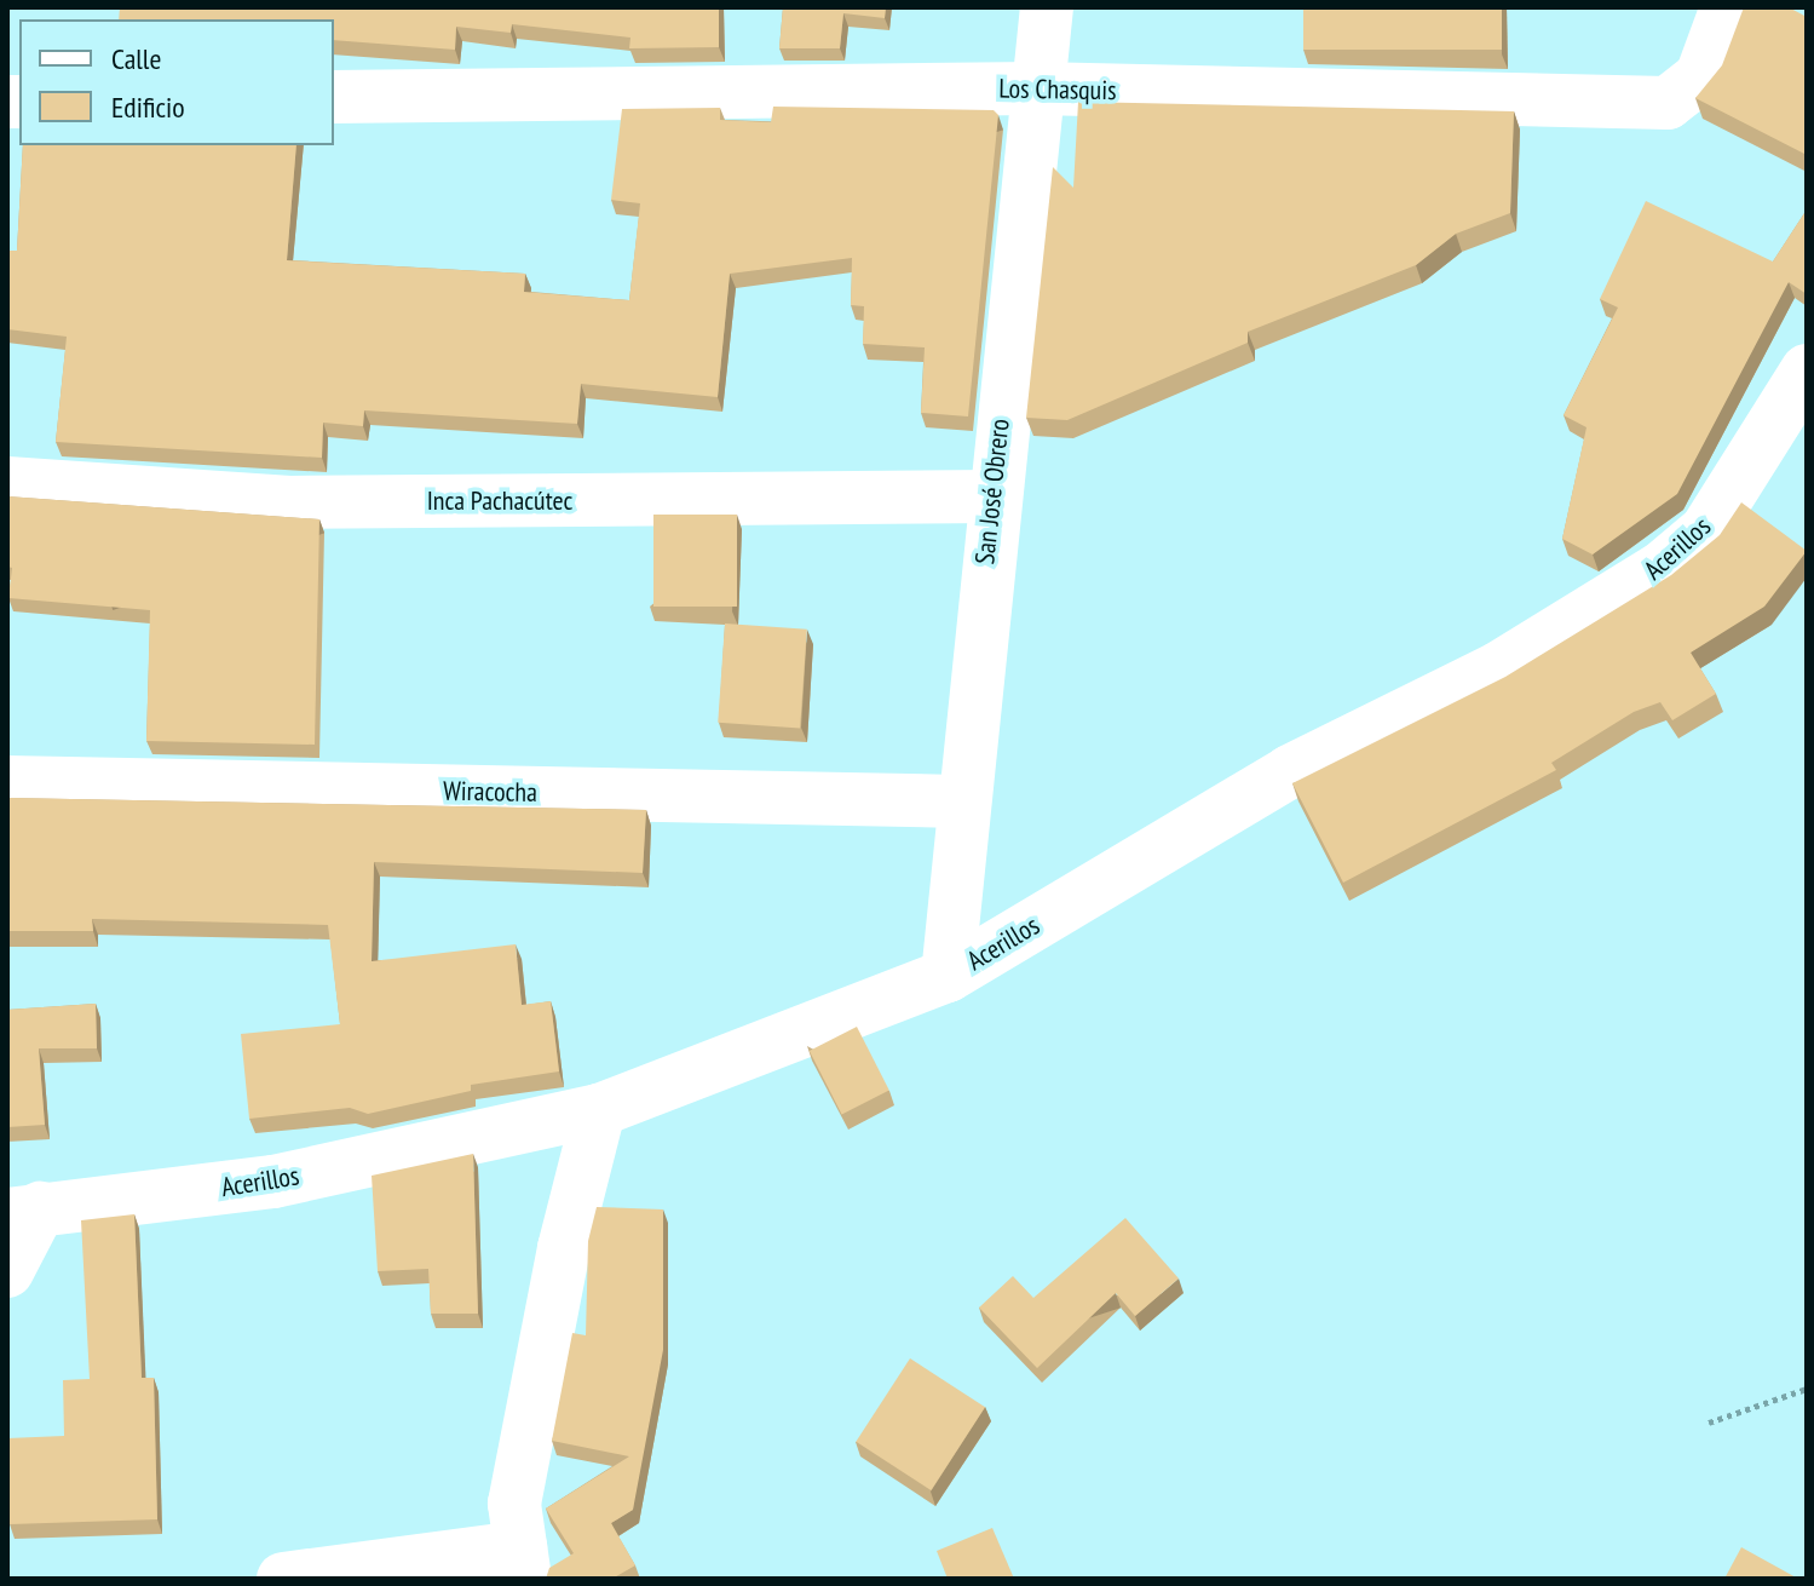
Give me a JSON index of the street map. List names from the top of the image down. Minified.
{"streets":{"street":["Los Chasquis","San José Obrero","Inca Pachacútec","Acerillos","Wiracocha"]},"crossings":[["Los Chasquis","San José Obrero"],["San José Obrero","Inca Pachacútec"],["San José Obrero","Acerillos"],["San José Obrero","Wiracocha"]],"legend":["Calle","Edificio"]}
